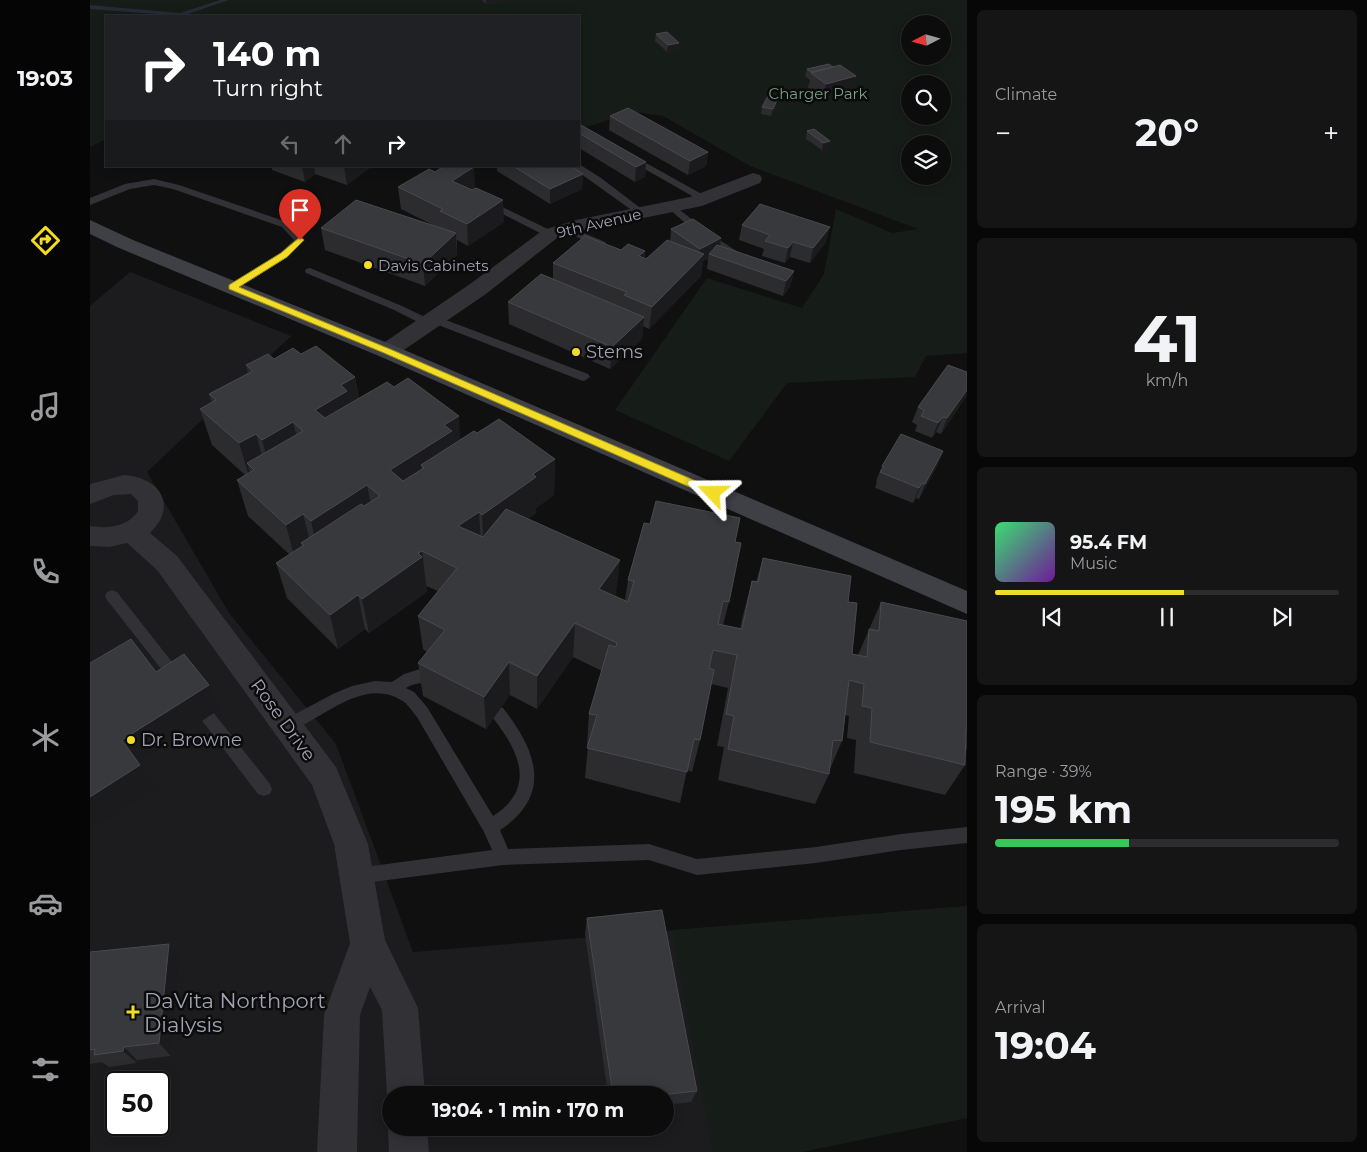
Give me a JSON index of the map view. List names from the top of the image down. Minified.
{"streets":{"street":["9th Avenue","Rose Drive"]},"parks":["Charger Park"],"places":{"other":["Davis Cabinets","Stems","Dr. Browne"],"health":["DaVita Northport Dialysis"]},"north":"left","page":{"tabs":"19:03","tile":["Climate",["41","km/h"],["Range · 39%","195 km"],["Arrival","19:04"]],"turn":["140 m","Turn right"],"heat":["−","20°","+"],"song":["95.4 FM","Music"],"limit":"50","trip":"19:04 · 1 min · 170 m"}}
